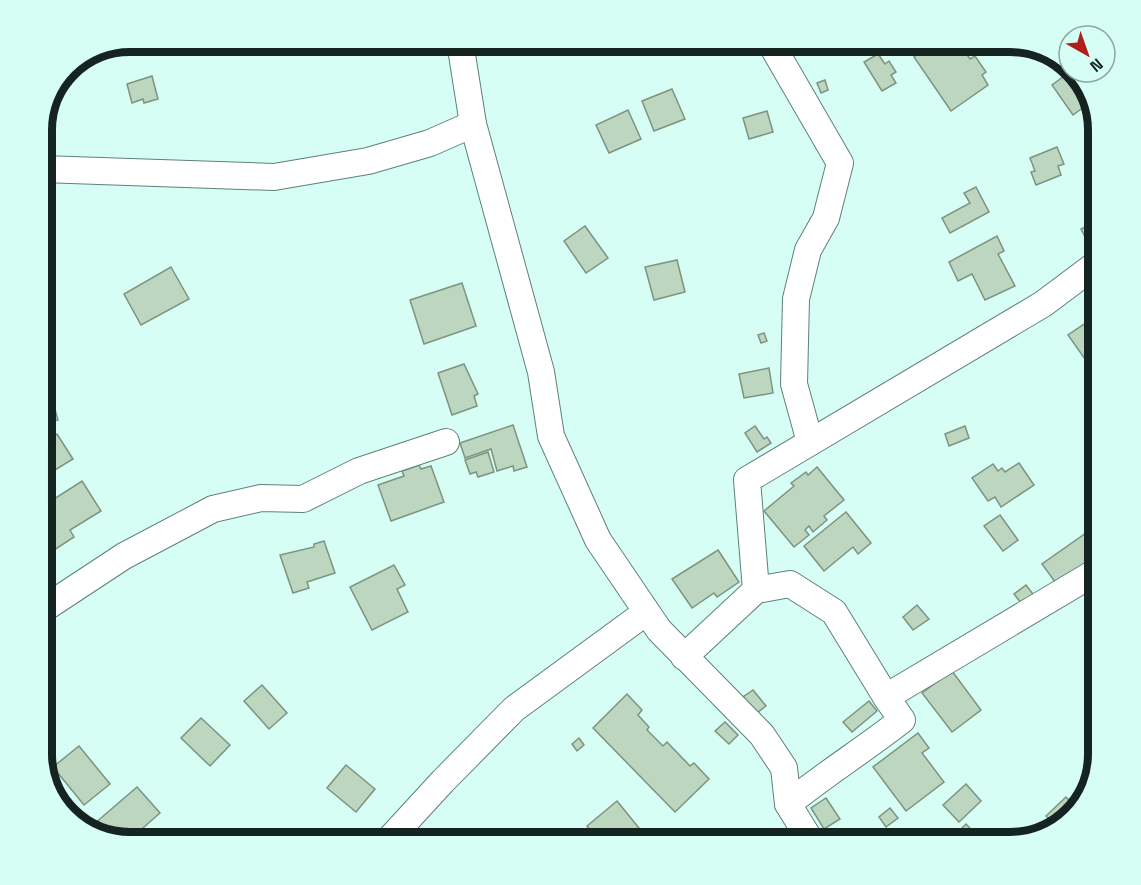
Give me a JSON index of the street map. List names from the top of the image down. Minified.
{"north":"bottom right"}
